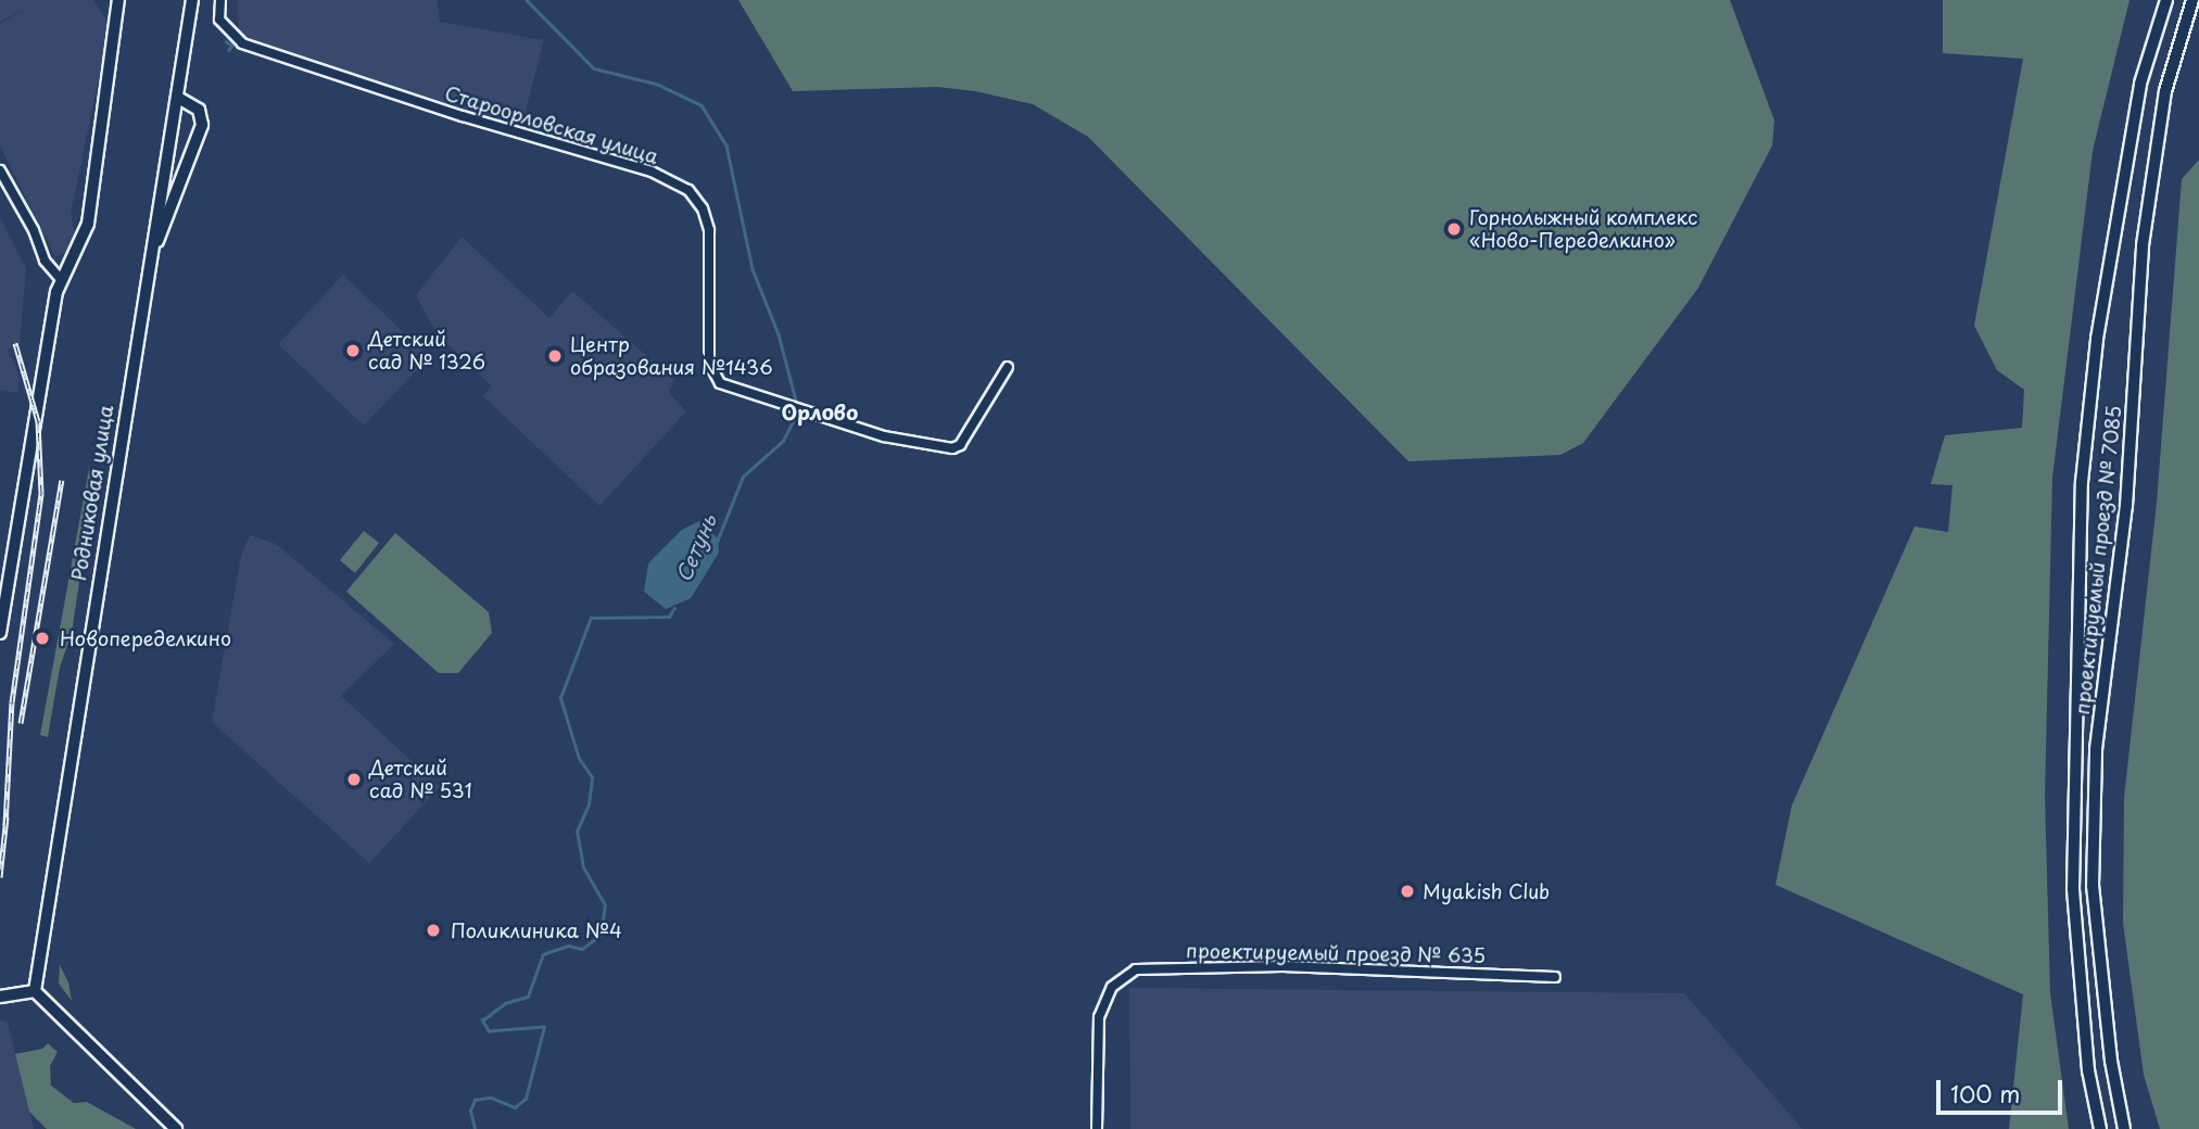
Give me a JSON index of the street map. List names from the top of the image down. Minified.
{"streets":{"main road":["Родниковая улица","проектируемый проезд № 7085"],"street":["Староорловская улица","проектируемый проезд № 635"]},"districts":["Орлово"],"water":["Сетунь"],"places":["Горнолыжный комплекс «Ново-Переделкино»","Детский сад № 1326","Центр образования №1436","Новопеределкино","Детский сад № 531","Myakish Club","Поликлиника №4"],"scale_bar":"100 m"}
